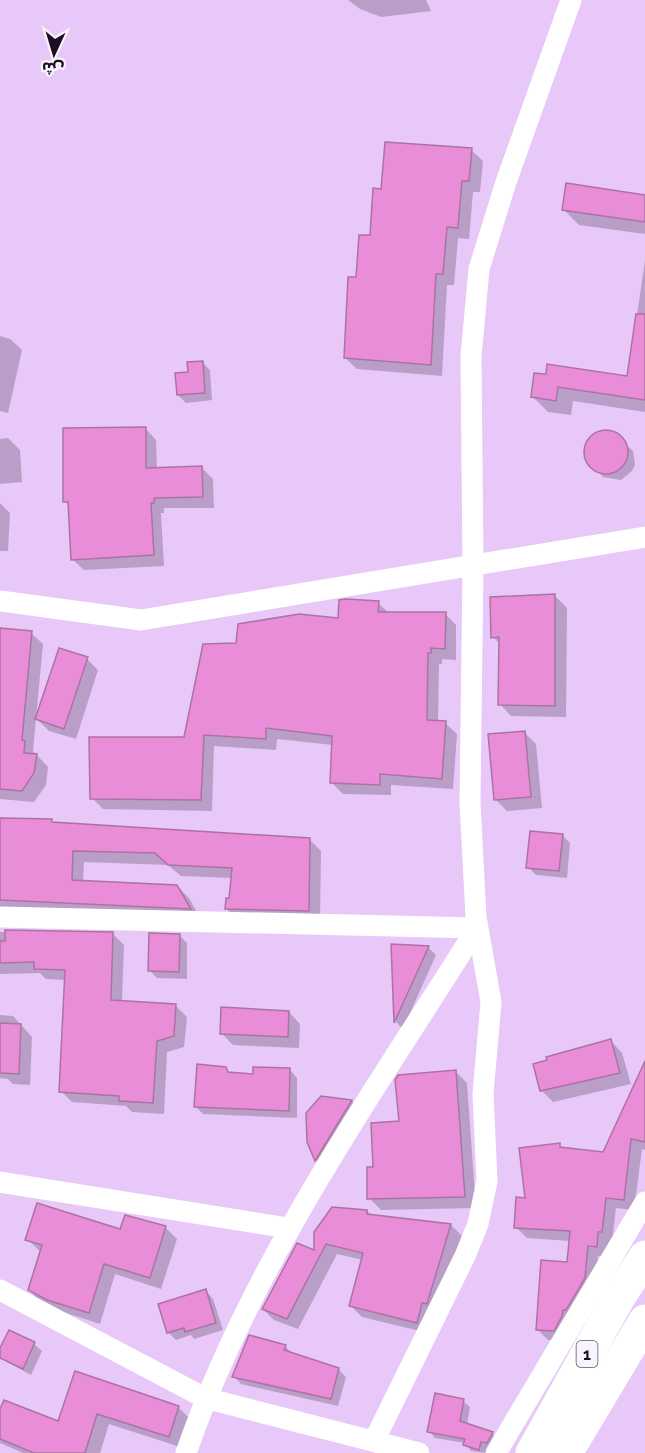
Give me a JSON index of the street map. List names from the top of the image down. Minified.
{"streets":{"main road":["1"]},"north":"bottom"}
